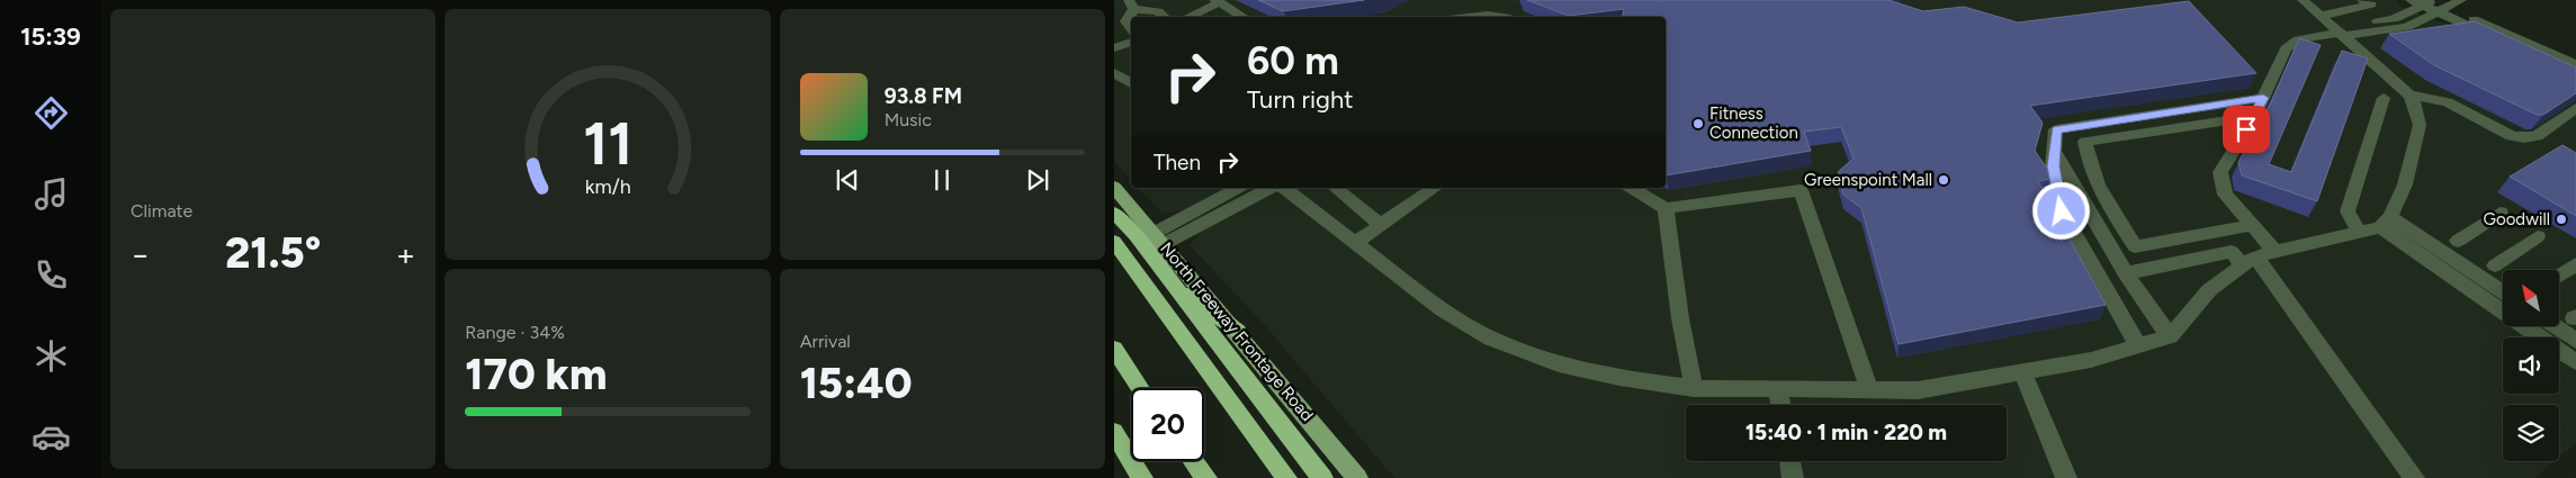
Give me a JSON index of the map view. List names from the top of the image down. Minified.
{"streets":{"main road":["North Freeway Frontage Road"]},"places":["Fitness Connection","Greenspoint Mall","Goodwill"],"north":"top left","page":{"tabs":"15:39","tile":["Climate",["Range · 34%","170 km"],["Arrival","15:40"]],"turn":["60 m","Turn right"],"song":["93.8 FM","Music"],"then":"Then","heat":["−","21.5°","+"],"limit":"20","trip":"15:40 · 1 min · 220 m","gauge":["11","km/h"]}}
